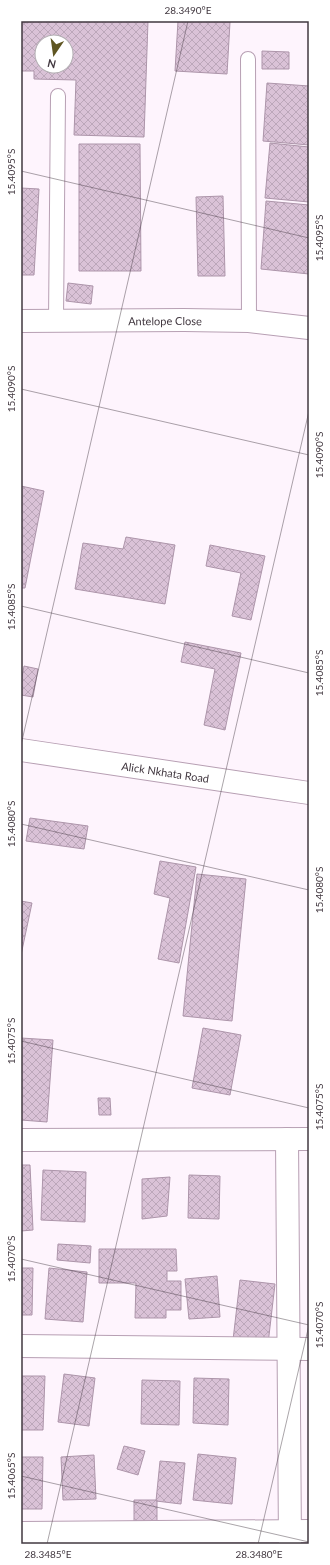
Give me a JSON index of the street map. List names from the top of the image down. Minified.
{"streets":{"street":["Antelope Close","Alick Nkhata Road"]},"north":"bottom","coordinates":["28.3490°E","15.4095°S","15.4090°S","15.4085°S","15.4080°S","15.4075°S","15.4070°S","15.4065°S","28.3485°E","28.3480°E"]}
